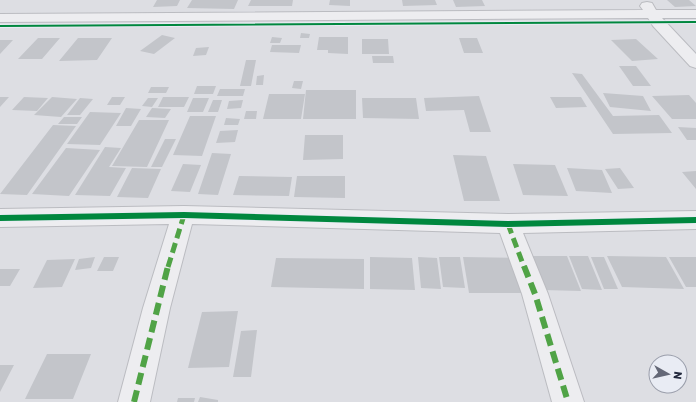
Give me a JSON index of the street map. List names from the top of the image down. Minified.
{"north":"right"}
